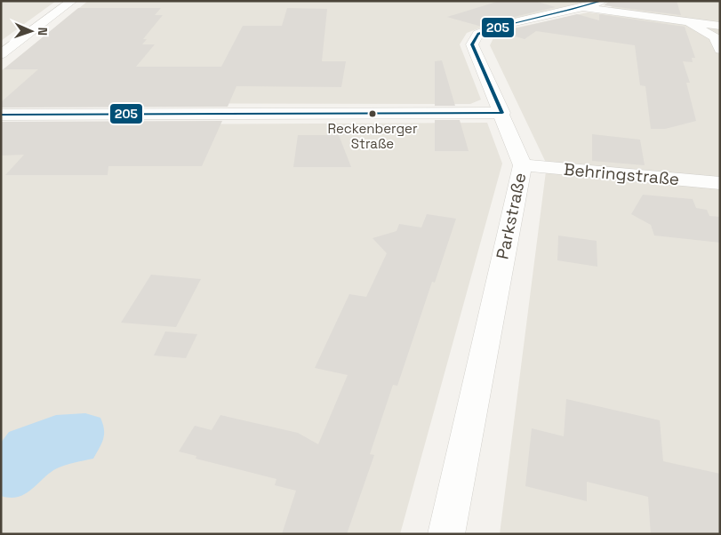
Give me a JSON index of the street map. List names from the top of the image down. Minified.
{"streets":{"street":["Behringstraße","Parkstraße"]},"crossings":[["Behringstraße","Parkstraße"]],"places":["Reckenberger Straße"],"lines":["transit line 205"],"north":"right"}
